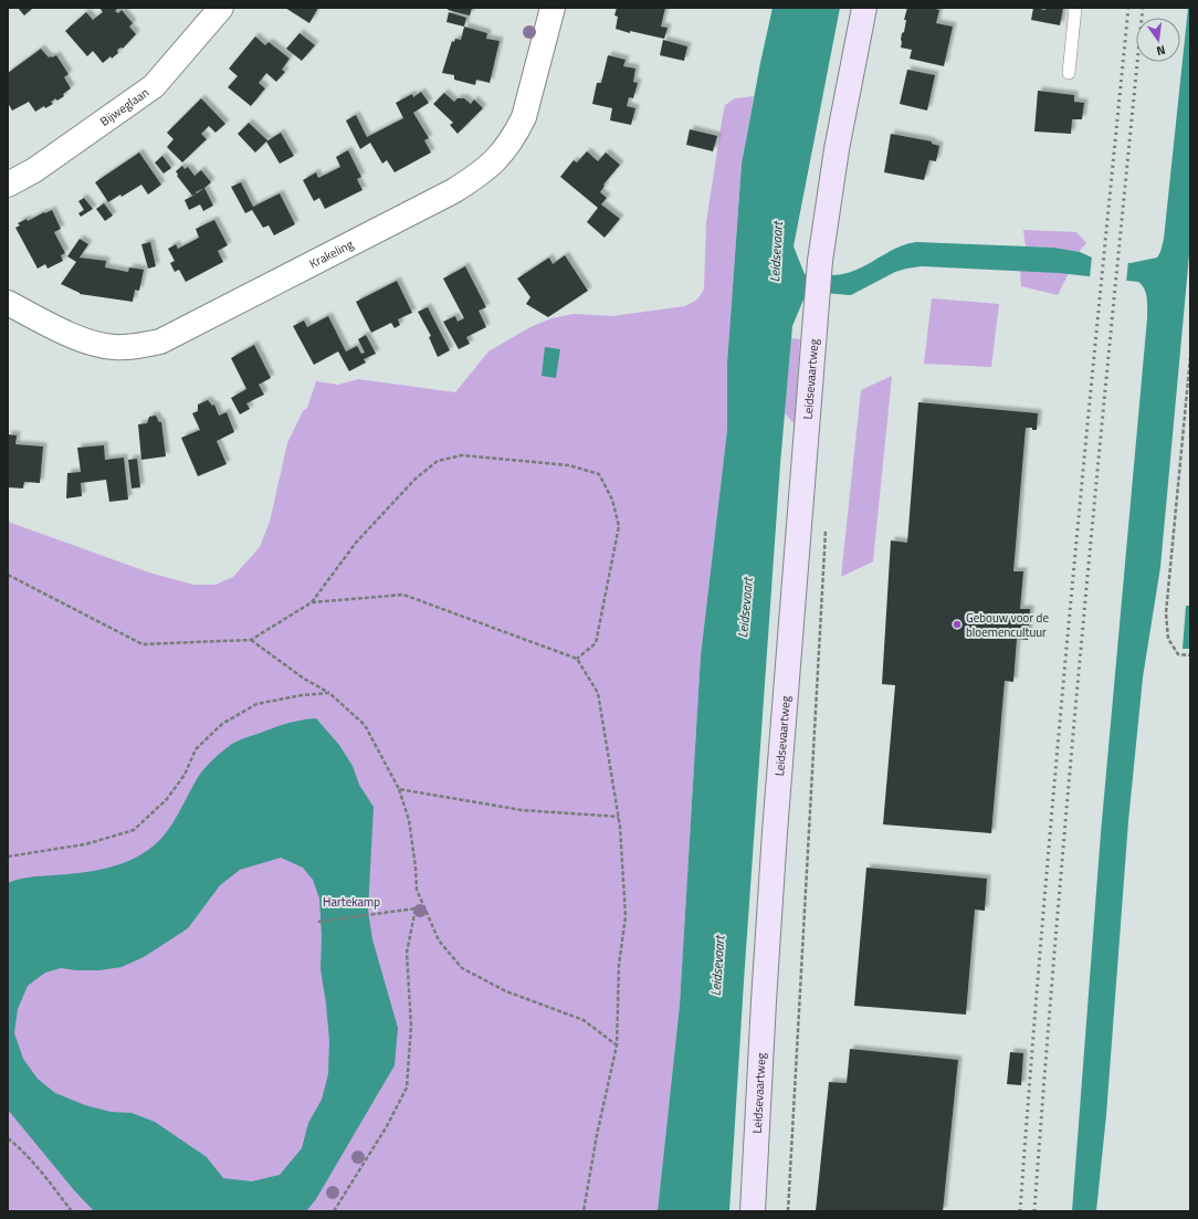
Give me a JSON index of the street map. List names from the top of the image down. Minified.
{"streets":{"street":["Bijweglaan","Krakeling","Leidsevaartweg"]},"water":["Leidsevaart"],"parks":["Hartekamp"],"places":["Gebouw voor de bloemencultuur"],"north":"bottom"}
